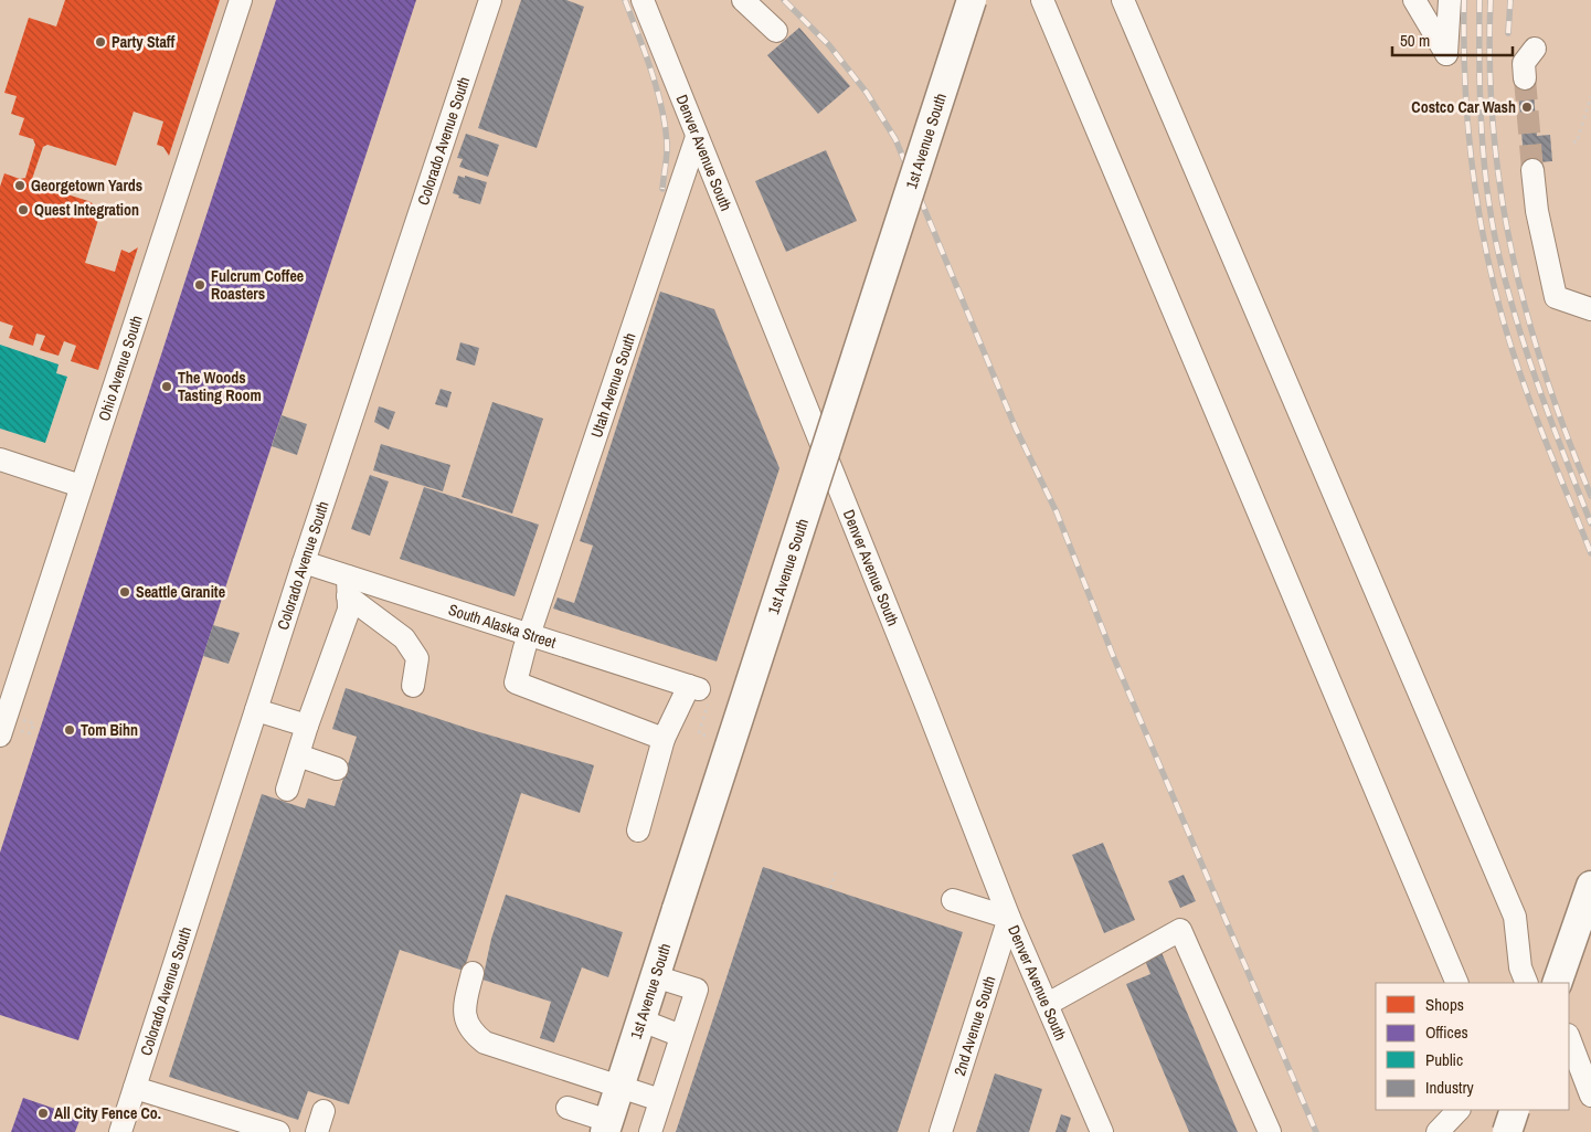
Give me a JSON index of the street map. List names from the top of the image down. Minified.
{"streets":{"main road":["1st Avenue South"],"street":["Colorado Avenue South","Denver Avenue South","Ohio Avenue South","Utah Avenue South","South Alaska Street","2nd Avenue South"]},"crossings":[["Colorado Avenue South","South Alaska Street"],["Denver Avenue South","Utah Avenue South"],["Denver Avenue South","2nd Avenue South"],["Utah Avenue South","South Alaska Street"]],"places":["Party Staff","Costco Car Wash","Georgetown Yards","Quest Integration","Fulcrum Coffee Roasters","The Woods Tasting Room","Seattle Granite","Tom Bihn","All City Fence Co."],"legend":["Shops","Offices","Public","Industry"],"scale_bar":"50 m"}
